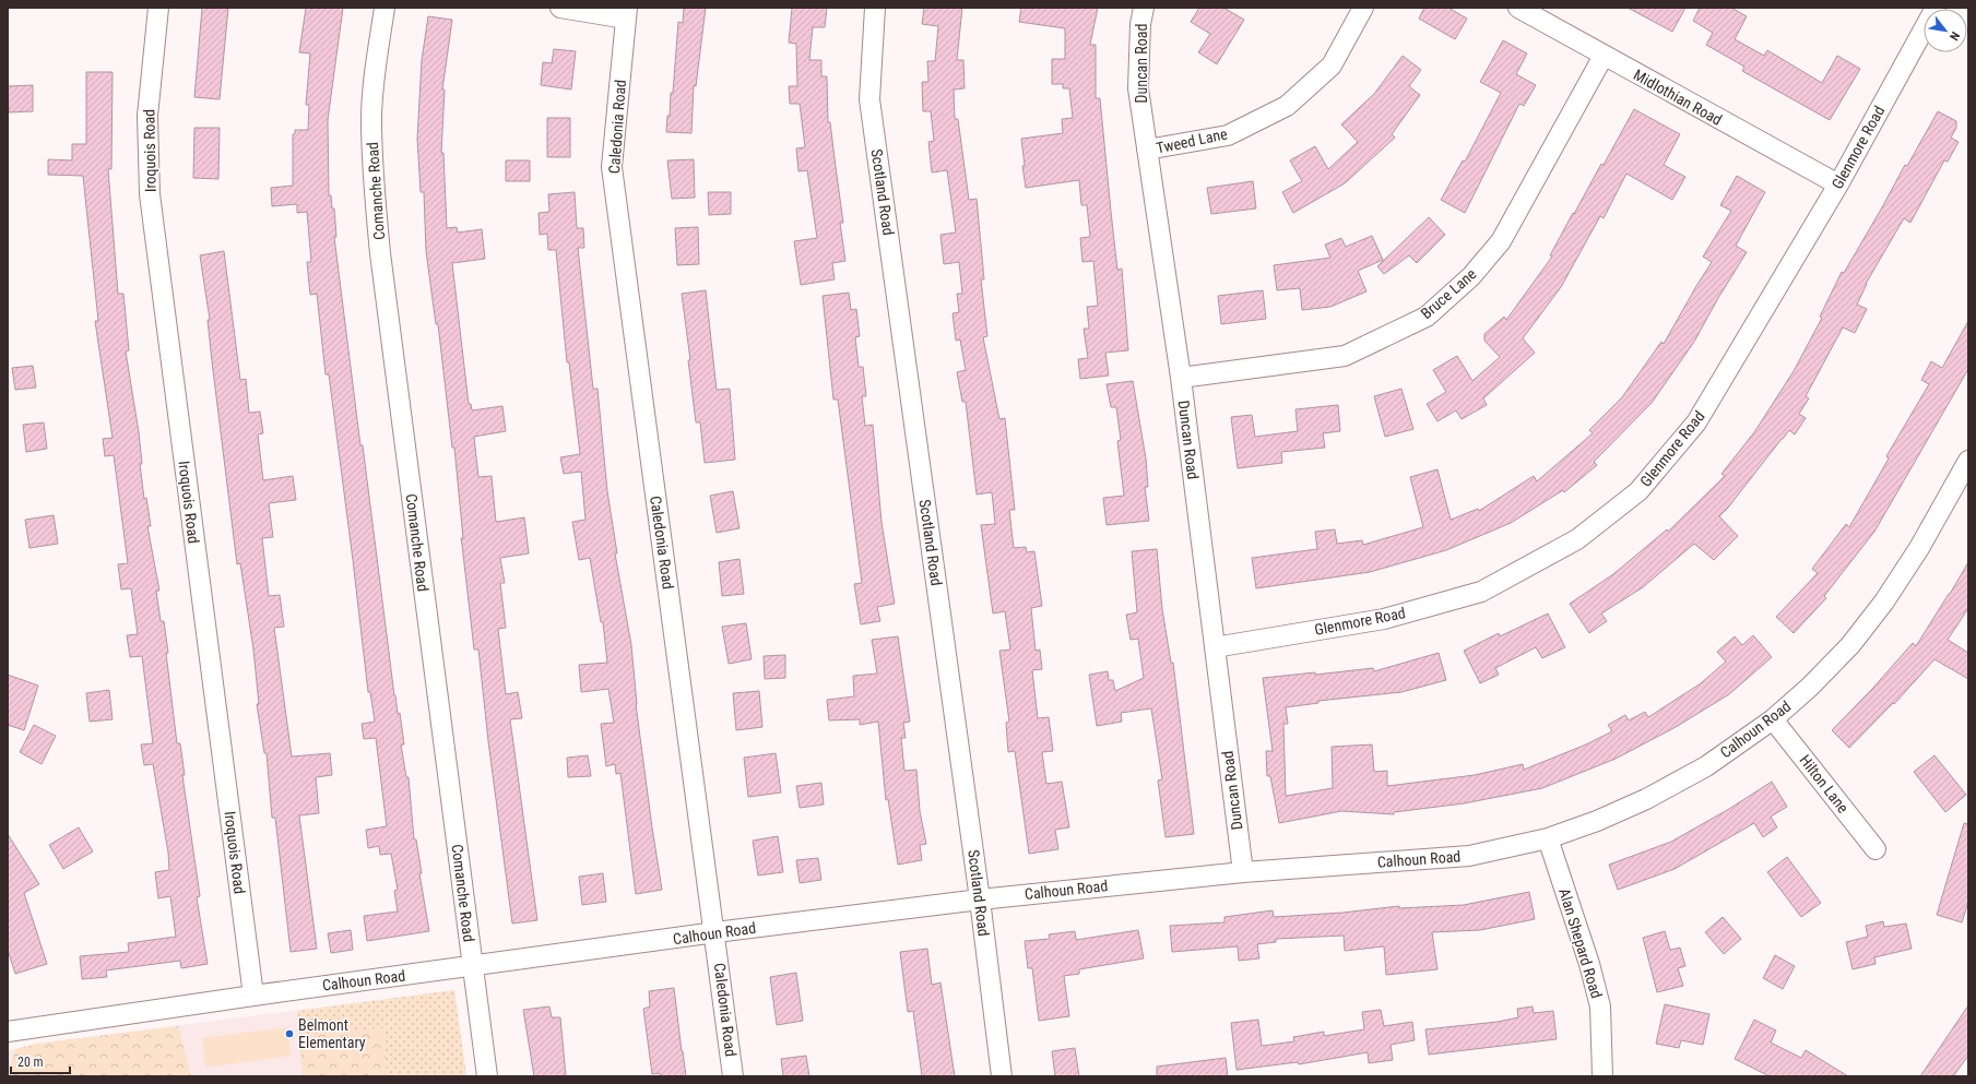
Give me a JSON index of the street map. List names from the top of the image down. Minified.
{"streets":{"street":["Duncan Road","Midlothian Road","Caledonia Road","Tweed Lane","Glenmore Road","Iroquois Road","Comanche Road","Scotland Road","Bruce Lane","Calhoun Road","Hilton Lane","Alan Shepard Road"]},"crossings":[["Duncan Road","Tweed Lane"],["Duncan Road","Glenmore Road"],["Duncan Road","Bruce Lane"],["Duncan Road","Calhoun Road"],["Midlothian Road","Glenmore Road"],["Midlothian Road","Bruce Lane"],["Caledonia Road","Calhoun Road"],["Iroquois Road","Calhoun Road"],["Comanche Road","Calhoun Road"],["Scotland Road","Calhoun Road"],["Calhoun Road","Hilton Lane"],["Calhoun Road","Alan Shepard Road"]],"places":["Belmont Elementary"],"scale_bar":"20 m","north":"bottom right"}
